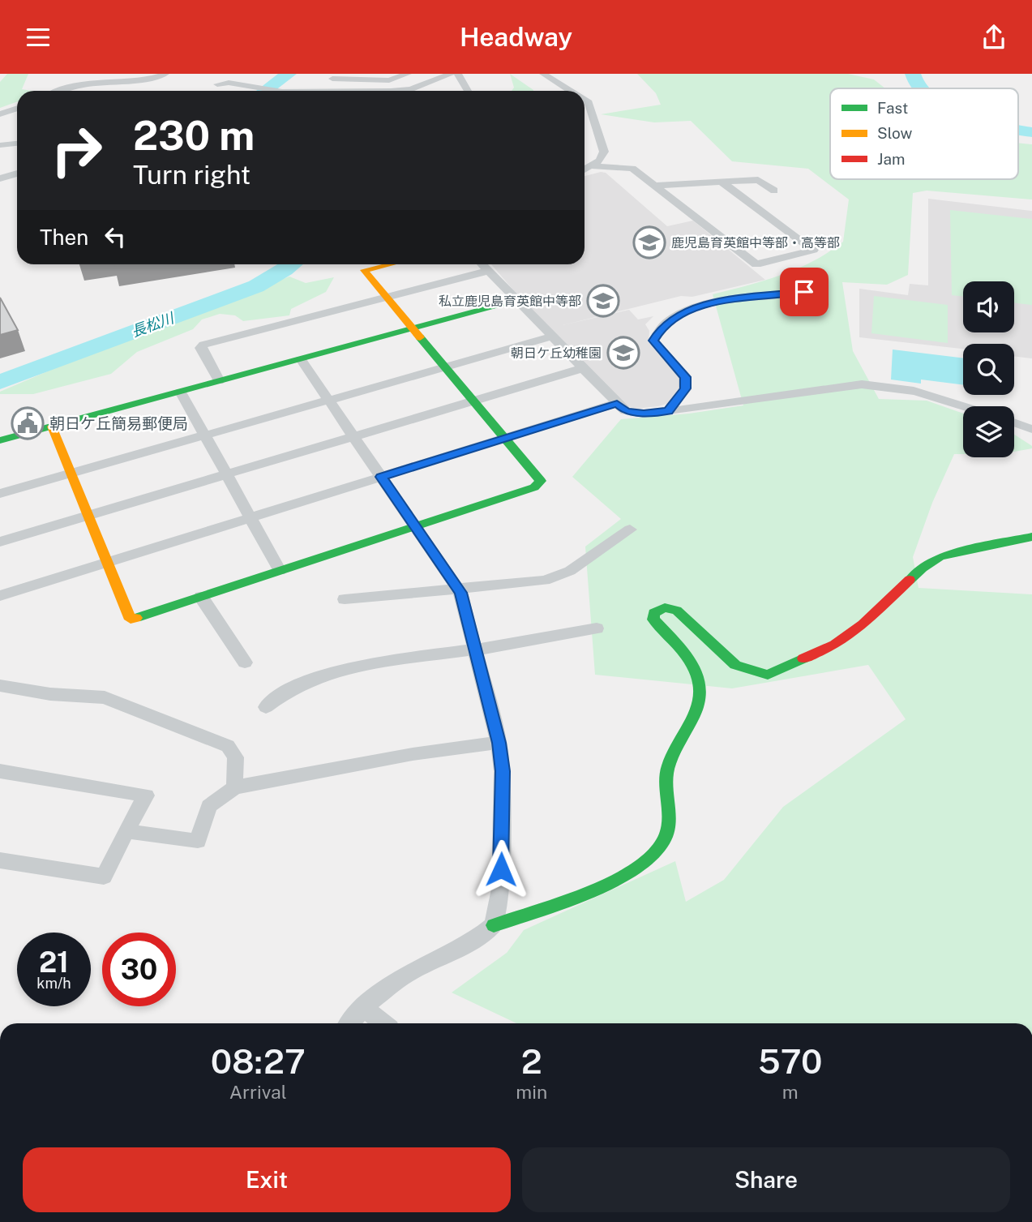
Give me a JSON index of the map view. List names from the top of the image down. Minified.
{"water":["長松川"],"places":{"school or university":["鹿児島育英館中等部・高等部","私立鹿児島育英館中等部","朝日ケ丘幼稚園"],"public building":["朝日ケ丘簡易郵便局"]},"legend":["Fast","Slow","Jam"],"page":{"header":"Headway","turn":["230 m","Turn right"],"then":"Then","speed":"21 km/h","limit":"30","eta":["08:27","Arrival","2","min","570","m"],"buttons":["Exit","Share"]}}
